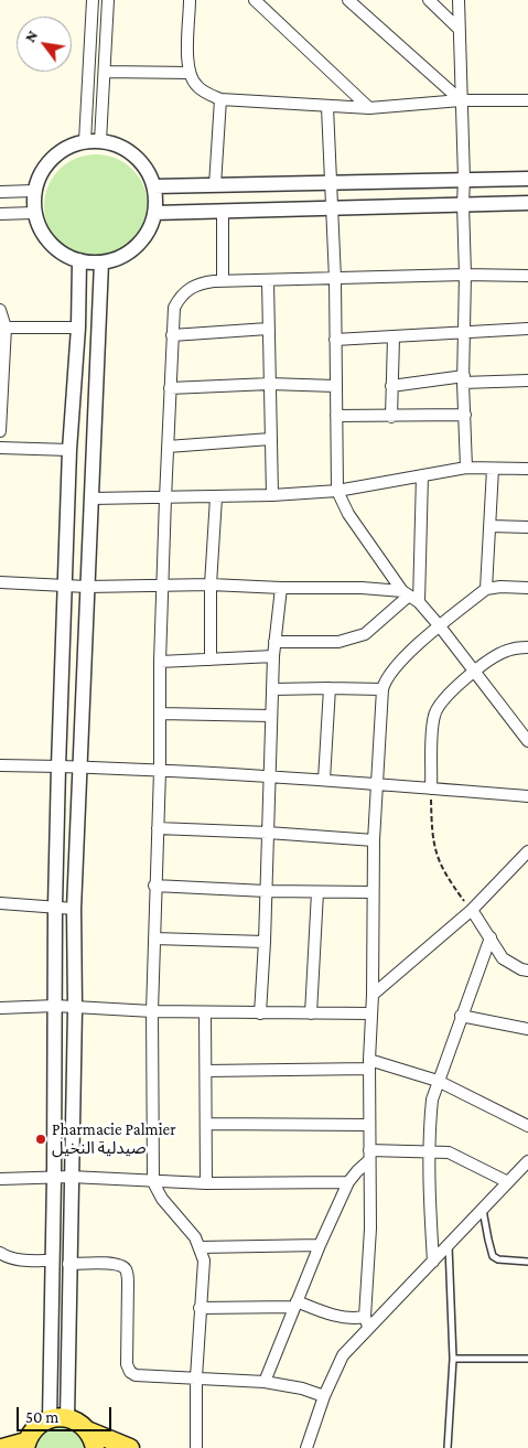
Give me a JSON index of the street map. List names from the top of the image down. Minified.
{"places":["Pharmacie Palmier صيدلية النخيل"],"scale_bar":"50 m","north":"top left"}
